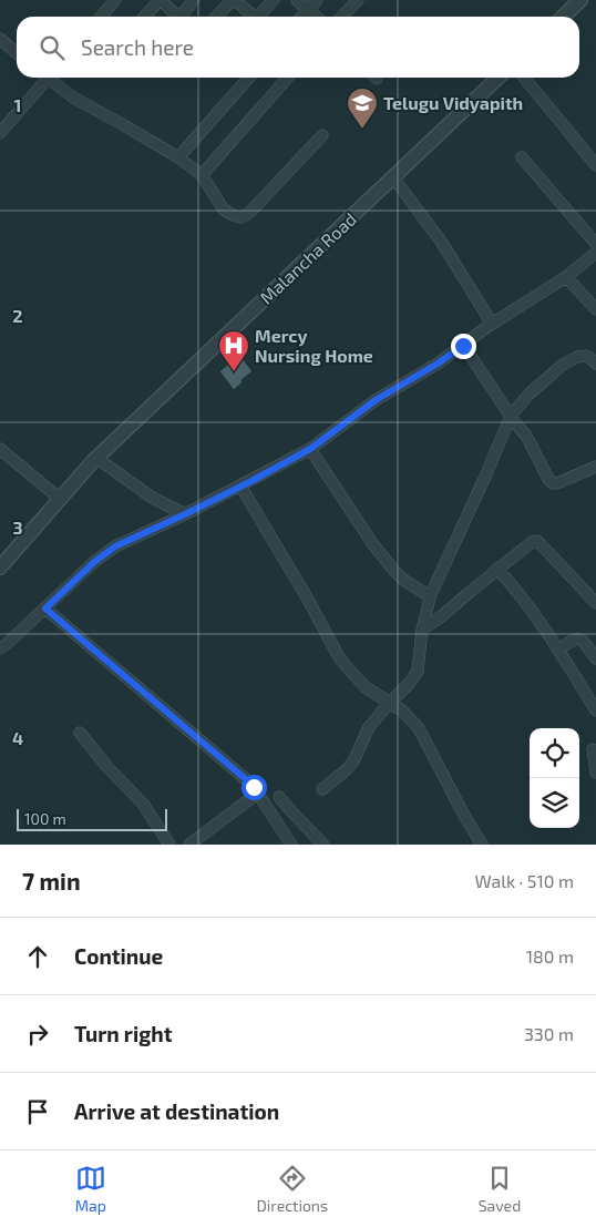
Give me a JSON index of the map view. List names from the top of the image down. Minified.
{"streets":{"street":["Malancha Road"]},"places":{"school or university":["Telugu Vidyapith"],"hospital":["Mercy Nursing Home"]},"scale_bar":"100 m","page":{"search":"Search here","scale":"100 m","heading":["7 min","Walk · 510 m"],"list":[["Continue","180 m"],["Turn right","330 m"],"Arrive at destination"],"nav":["Map","Directions","Saved"]},"grid":{"rows":["1","2","3","4"]}}
